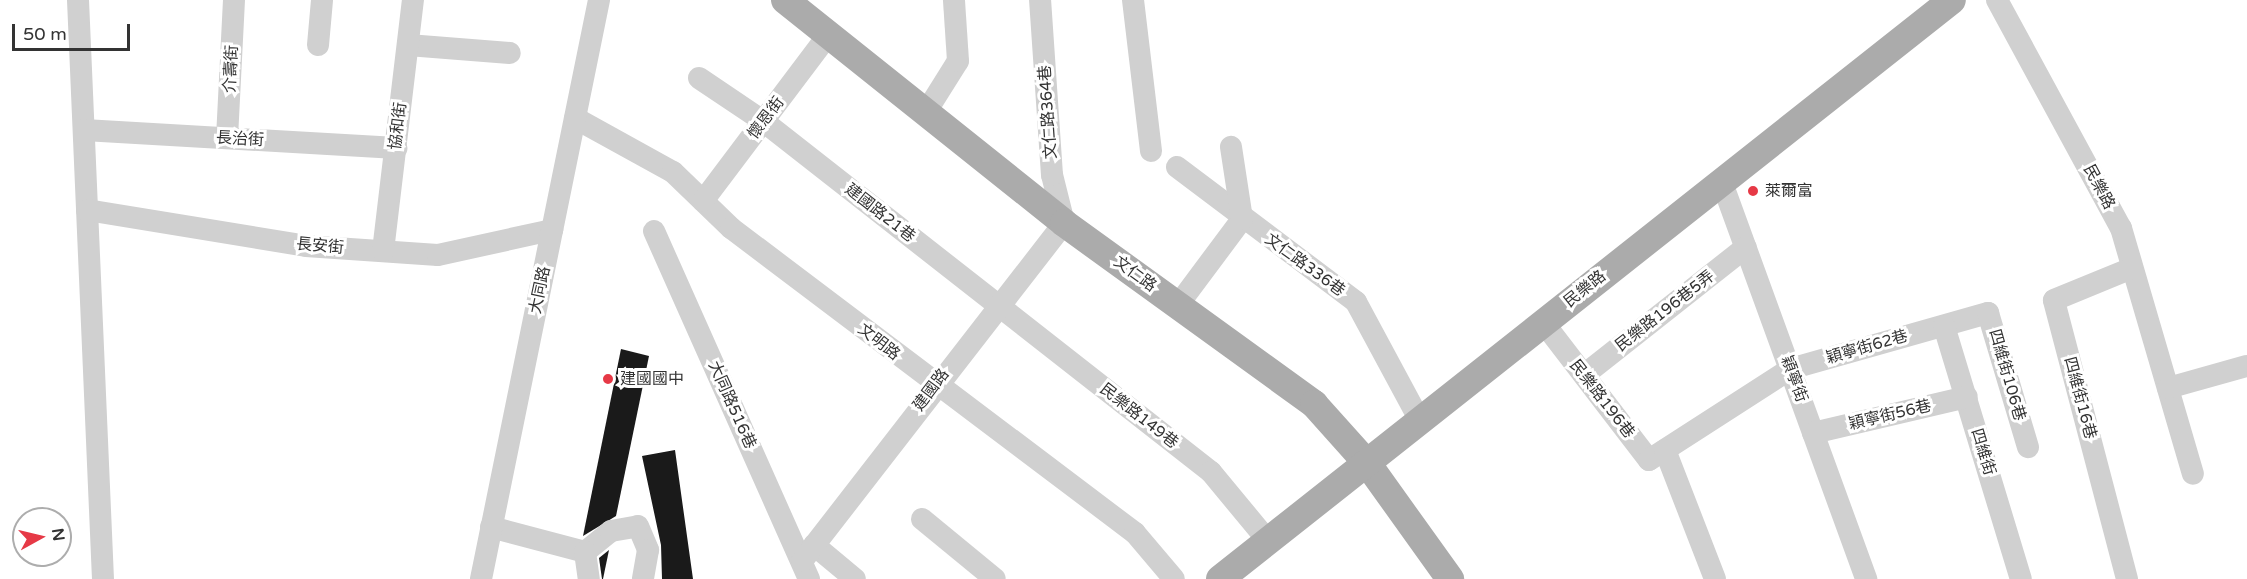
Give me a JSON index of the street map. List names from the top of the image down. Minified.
{"streets":{"main road":["民樂路","文仁路"],"street":["介壽街","文仁路364巷","懷恩街","協和街","長治街","建國路21巷","長安街","文仁路336巷","大同路","民樂路196巷5弄","文明路","穎寧街62巷","四維街106巷","穎寧街","建國路","四維街16巷","民樂路196巷","大同路516巷","穎寧街56巷","民樂路149巷","四維街"]},"crossings":[["介壽街","長治街"],["文仁路364巷","文仁路"],["文仁路364巷","建國路"],["懷恩街","建國路21巷"],["懷恩街","文仁路"],["懷恩街","文明路"],["協和街","長治街"],["協和街","長安街"],["民樂路","文仁路336巷"],["民樂路","文仁路"],["民樂路","穎寧街"],["民樂路","四維街16巷"],["民樂路","民樂路196巷"],["民樂路","民樂路149巷"],["建國路21巷","建國路"],["建國路21巷","民樂路149巷"],["長安街","大同路"],["文仁路","建國路"],["大同路","文明路"],["民樂路196巷5弄","穎寧街"],["民樂路196巷5弄","民樂路196巷"],["文明路","建國路"],["穎寧街62巷","四維街106巷"],["穎寧街62巷","穎寧街"],["穎寧街62巷","四維街"],["四維街106巷","四維街"],["穎寧街","穎寧街56巷"],["建國路","大同路516巷"],["建國路","民樂路149巷"],["穎寧街56巷","四維街"]],"places":["萊爾富","建國國中"],"scale_bar":"50 m","north":"right"}
